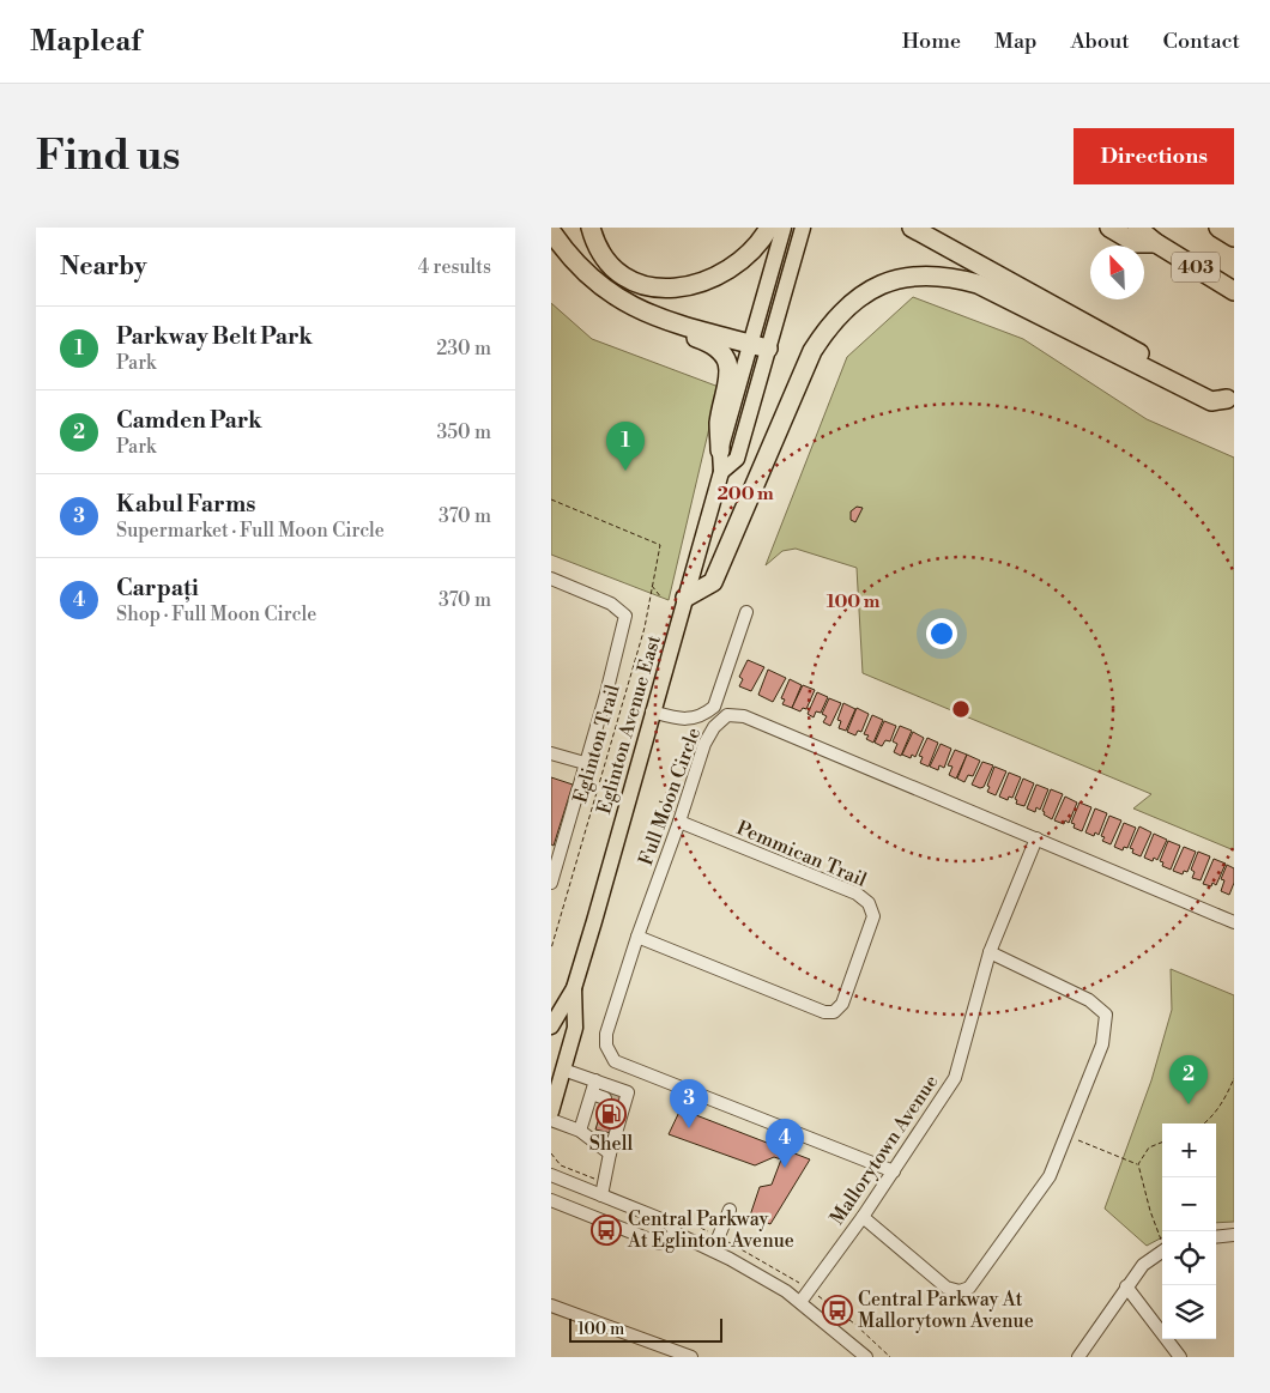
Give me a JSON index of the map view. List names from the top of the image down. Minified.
{"streets":{"highway":["403"],"main road":["Eglinton Avenue East"],"street":["Full Moon Circle","Pemmican Trail","Mallorytown Avenue"],"path":["Eglinton Trail"]},"crossings":[["Full Moon Circle","Pemmican Trail"],["Full Moon Circle","Mallorytown Avenue"]],"places":{"fuel station":["Shell"],"bus stop":["Central Parkway At Eglinton Avenue","Central Parkway At Mallorytown Avenue"]},"scale_bar":"100 m","north":"top left","page":{"header":"Mapleaf","nav":["Home","Map","About","Contact"],"buttons":"Directions","title":"Find us","heading":["Nearby","4 results"],"list":[{"mark":"1","name":"Parkway Belt Park","note":"Park","value":"230 m"},{"mark":"2","name":"Camden Park","note":"Park","value":"350 m"},{"mark":"3","name":"Kabul Farms","note":"Supermarket · Full Moon Circle","value":"370 m"},{"mark":"4","name":"Carpați","note":"Shop · Full Moon Circle","value":"370 m"}],"pins":["1","2","3","4"],"map_buttons":["+","−"],"scale":"100 m"},"rings":["200 m","100 m"]}
